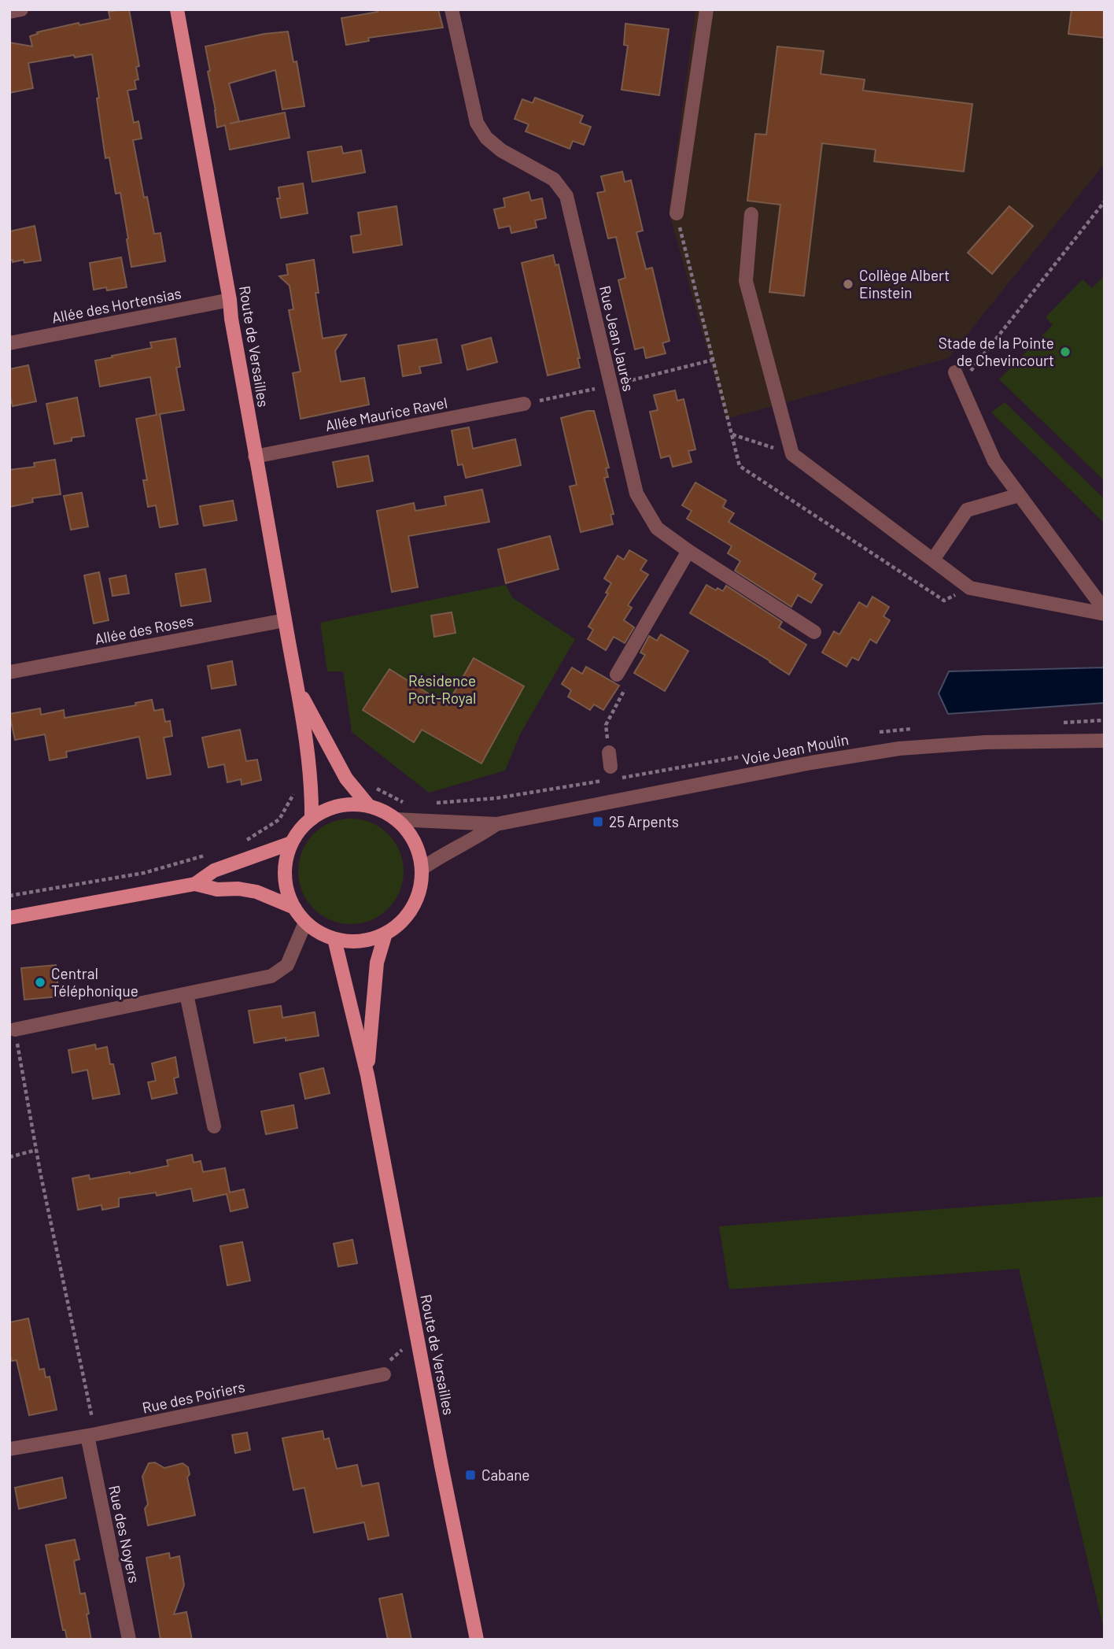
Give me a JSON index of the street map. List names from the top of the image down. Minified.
{"streets":{"main road":["Route de Versailles"],"street":["Allée des Hortensias","Rue Jean Jaurès","Allée Maurice Ravel","Allée des Roses","Voie Jean Moulin","Rue des Poiriers","Rue des Noyers"]},"crossings":[["Allée des Hortensias","Route de Versailles"],["Route de Versailles","Allée Maurice Ravel"],["Route de Versailles","Allée des Roses"],["Route de Versailles","Voie Jean Moulin"],["Rue des Poiriers","Rue des Noyers"]],"parks":["Résidence Port-Royal"],"places":{"other":["Collège Albert Einstein","Stade de la Pointe de Chevincourt","Central Téléphonique"],"transit":["25 Arpents","Cabane"]}}
